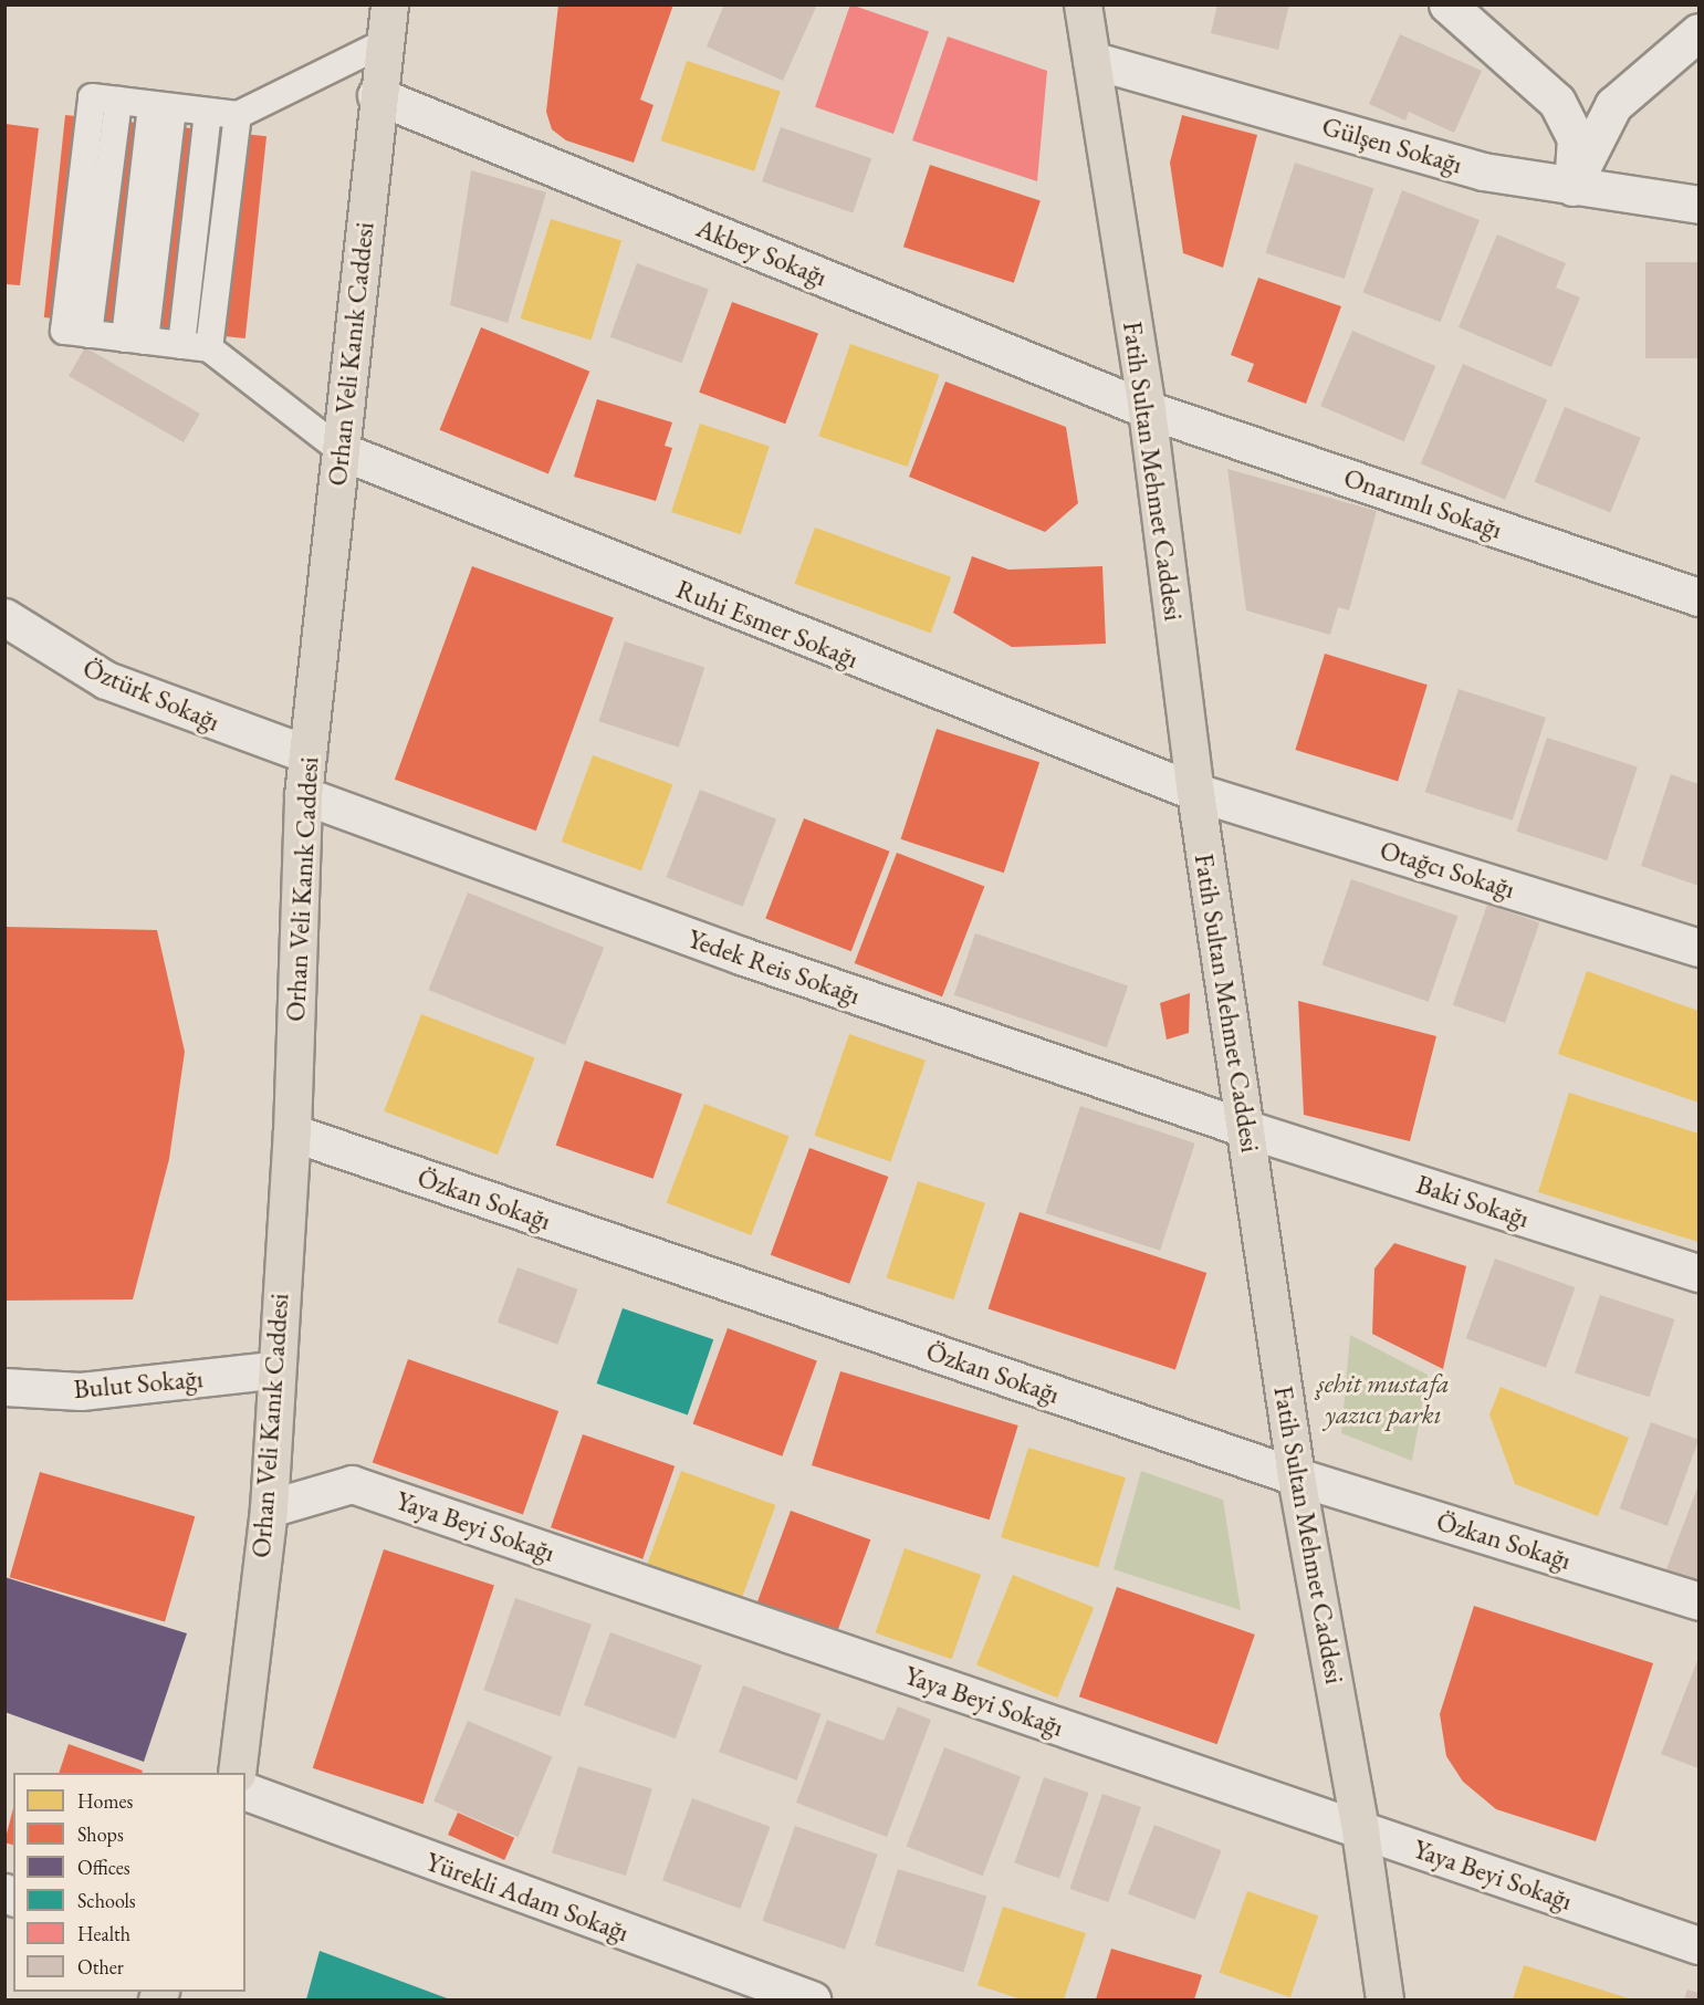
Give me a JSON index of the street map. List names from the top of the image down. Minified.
{"streets":{"main road":["Orhan Veli Kanık Caddesi","Fatih Sultan Mehmet Caddesi"],"street":["Gülşen Sokağı","Akbey Sokağı","Onarımlı Sokağı","Ruhi Esmer Sokağı","Öztürk Sokağı","Otağcı Sokağı","Yedek Reis Sokağı","Özkan Sokağı","Baki Sokağı","Bulut Sokağı","Yaya Beyi Sokağı","Yürekli Adam Sokağı"]},"crossings":[["Gülşen Sokağı","Fatih Sultan Mehmet Caddesi"],["Akbey Sokağı","Orhan Veli Kanık Caddesi"],["Akbey Sokağı","Fatih Sultan Mehmet Caddesi"],["Akbey Sokağı","Onarımlı Sokağı"],["Orhan Veli Kanık Caddesi","Ruhi Esmer Sokağı"],["Orhan Veli Kanık Caddesi","Öztürk Sokağı"],["Orhan Veli Kanık Caddesi","Yedek Reis Sokağı"],["Orhan Veli Kanık Caddesi","Özkan Sokağı"],["Orhan Veli Kanık Caddesi","Bulut Sokağı"],["Orhan Veli Kanık Caddesi","Yaya Beyi Sokağı"],["Fatih Sultan Mehmet Caddesi","Onarımlı Sokağı"],["Fatih Sultan Mehmet Caddesi","Ruhi Esmer Sokağı"],["Fatih Sultan Mehmet Caddesi","Otağcı Sokağı"],["Fatih Sultan Mehmet Caddesi","Yedek Reis Sokağı"],["Fatih Sultan Mehmet Caddesi","Özkan Sokağı"],["Fatih Sultan Mehmet Caddesi","Baki Sokağı"],["Fatih Sultan Mehmet Caddesi","Yaya Beyi Sokağı"],["Ruhi Esmer Sokağı","Otağcı Sokağı"],["Yedek Reis Sokağı","Baki Sokağı"]],"parks":["şehit mustafa yazıcı parkı"],"legend":["Homes","Shops","Offices","Schools","Health","Other"]}
